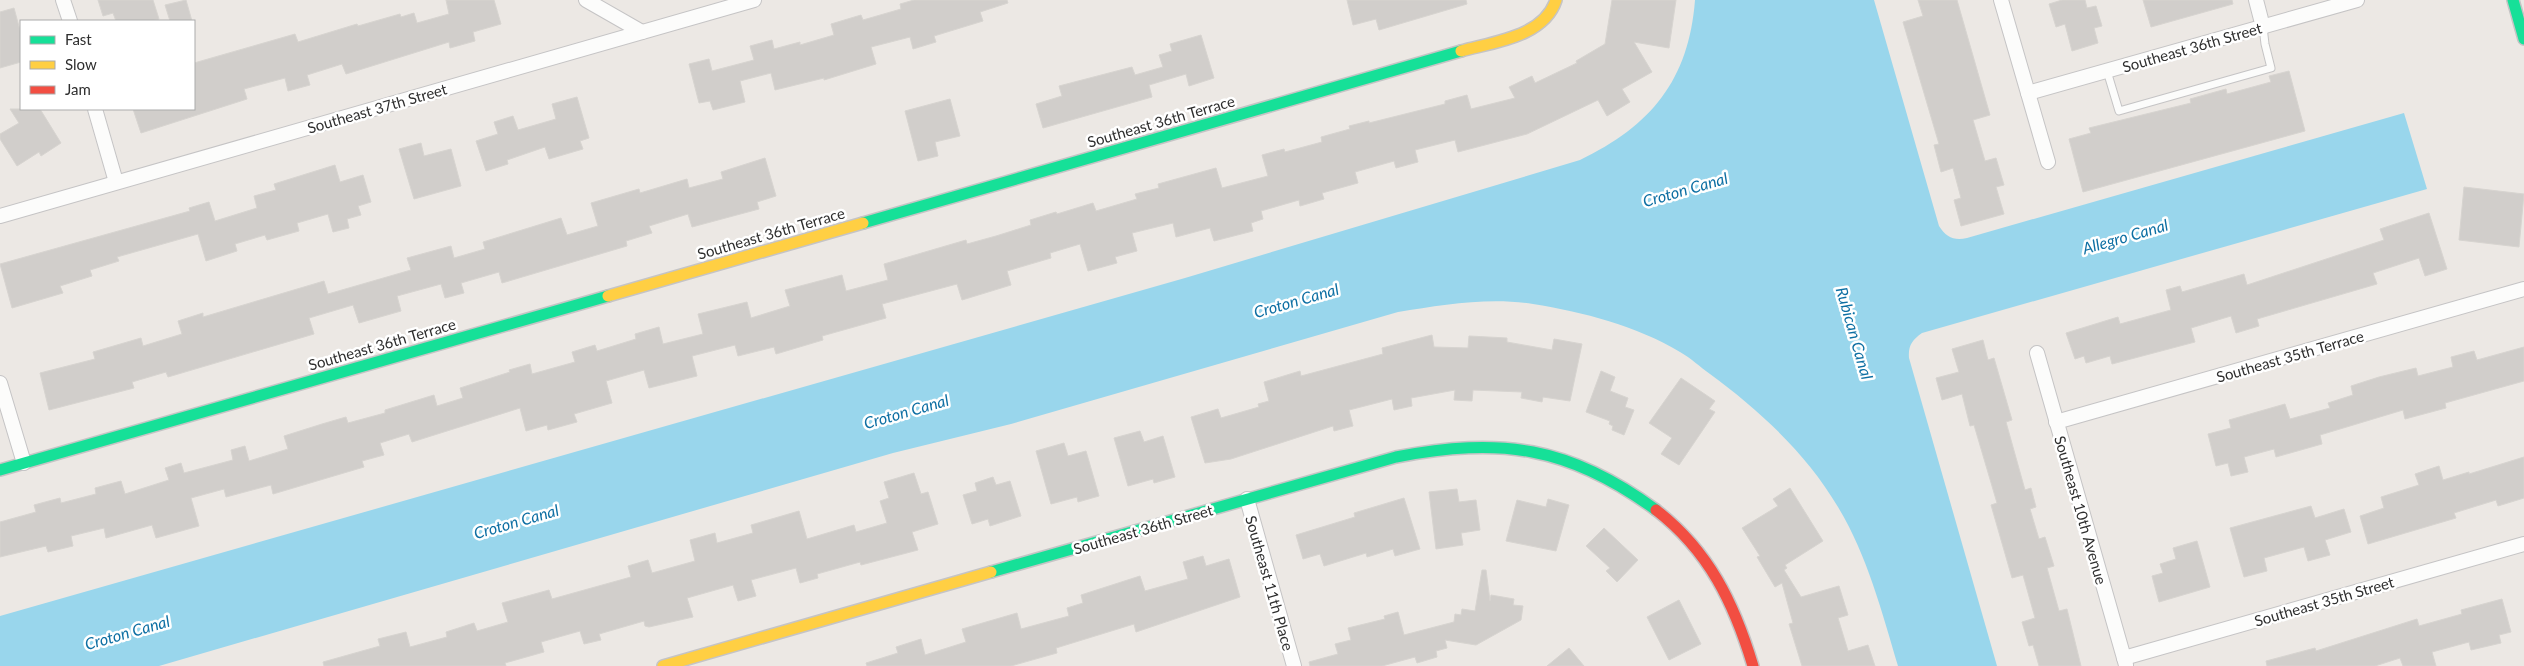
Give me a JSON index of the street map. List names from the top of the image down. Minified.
{"streets":{"street":["Southeast 36th Street","Southeast 37th Street","Southeast 36th Terrace","Southeast 35th Terrace","Southeast 10th Avenue","Southeast 11th Place","Southeast 35th Street"]},"crossings":[["Southeast 36th Street","Southeast 11th Place"],["Southeast 35th Terrace","Southeast 10th Avenue"],["Southeast 10th Avenue","Southeast 35th Street"]],"water":["Croton Canal","Allegro Canal","Rubican Canal"],"legend":["Fast","Slow","Jam"]}
